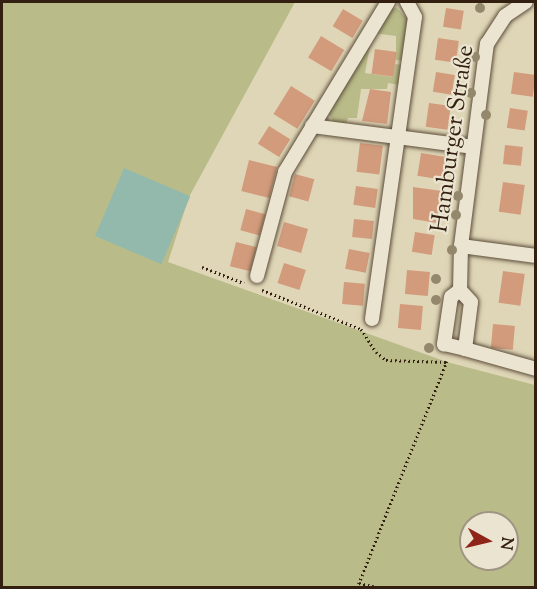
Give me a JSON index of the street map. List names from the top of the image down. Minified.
{"streets":{"street":["Hamburger Straße"]},"north":"right"}
